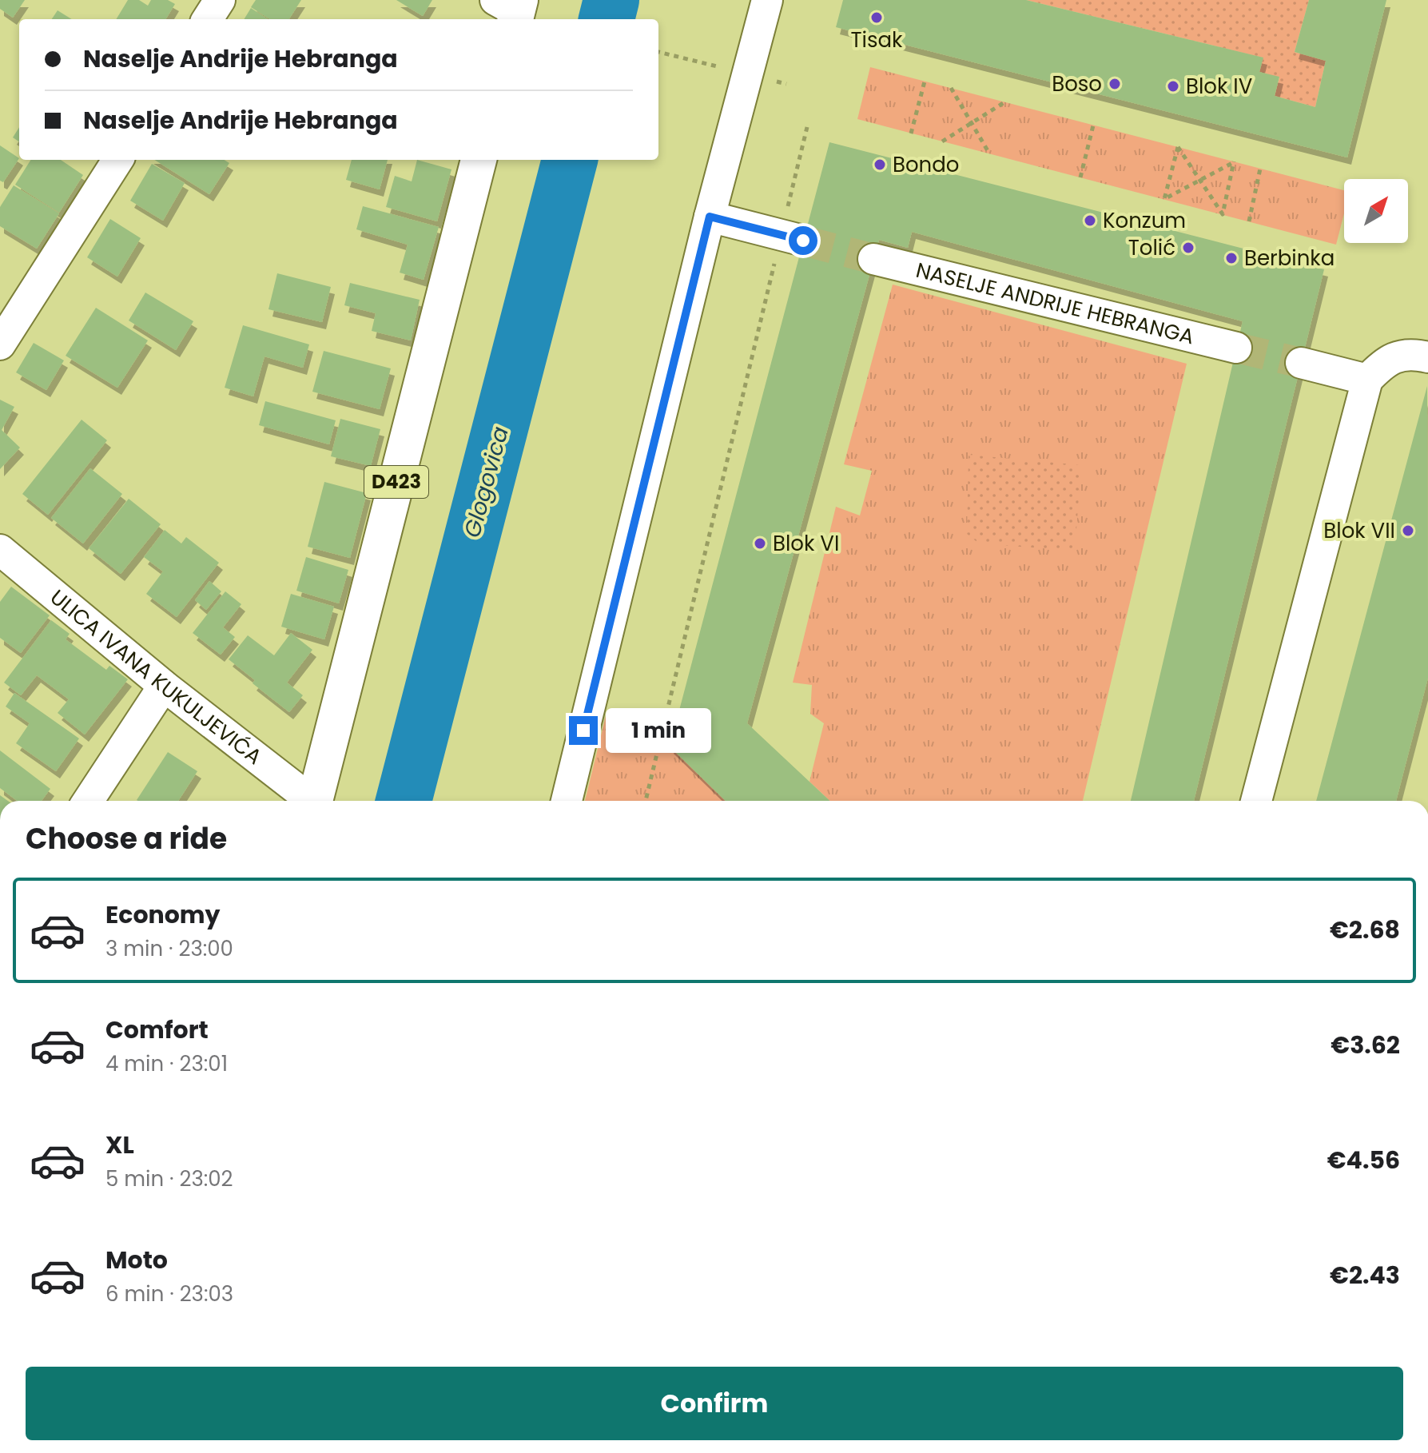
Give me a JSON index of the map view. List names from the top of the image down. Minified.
{"streets":{"main road":["D423"],"street":["NASELJE ANDRIJE HEBRANGA","ULICA IVANA KUKULJEVIĆA"]},"water":["Glogovica"],"places":["Tisak","Boso","Blok IV","Bondo","Konzum","Tolić","Berbinka","Blok VII","Blok VI"],"north":"top right","page":{"banner":["Naselje Andrije Hebranga","Naselje Andrije Hebranga"],"bubble":"1 min","heading":"Choose a ride","list":[{"name":"Economy","note":"3 min · 23:00","value":"€2.68"},{"name":"Comfort","note":"4 min · 23:01","value":"€3.62"},{"name":"XL","note":"5 min · 23:02","value":"€4.56"},{"name":"Moto","note":"6 min · 23:03","value":"€2.43"}],"buttons":"Confirm"}}
